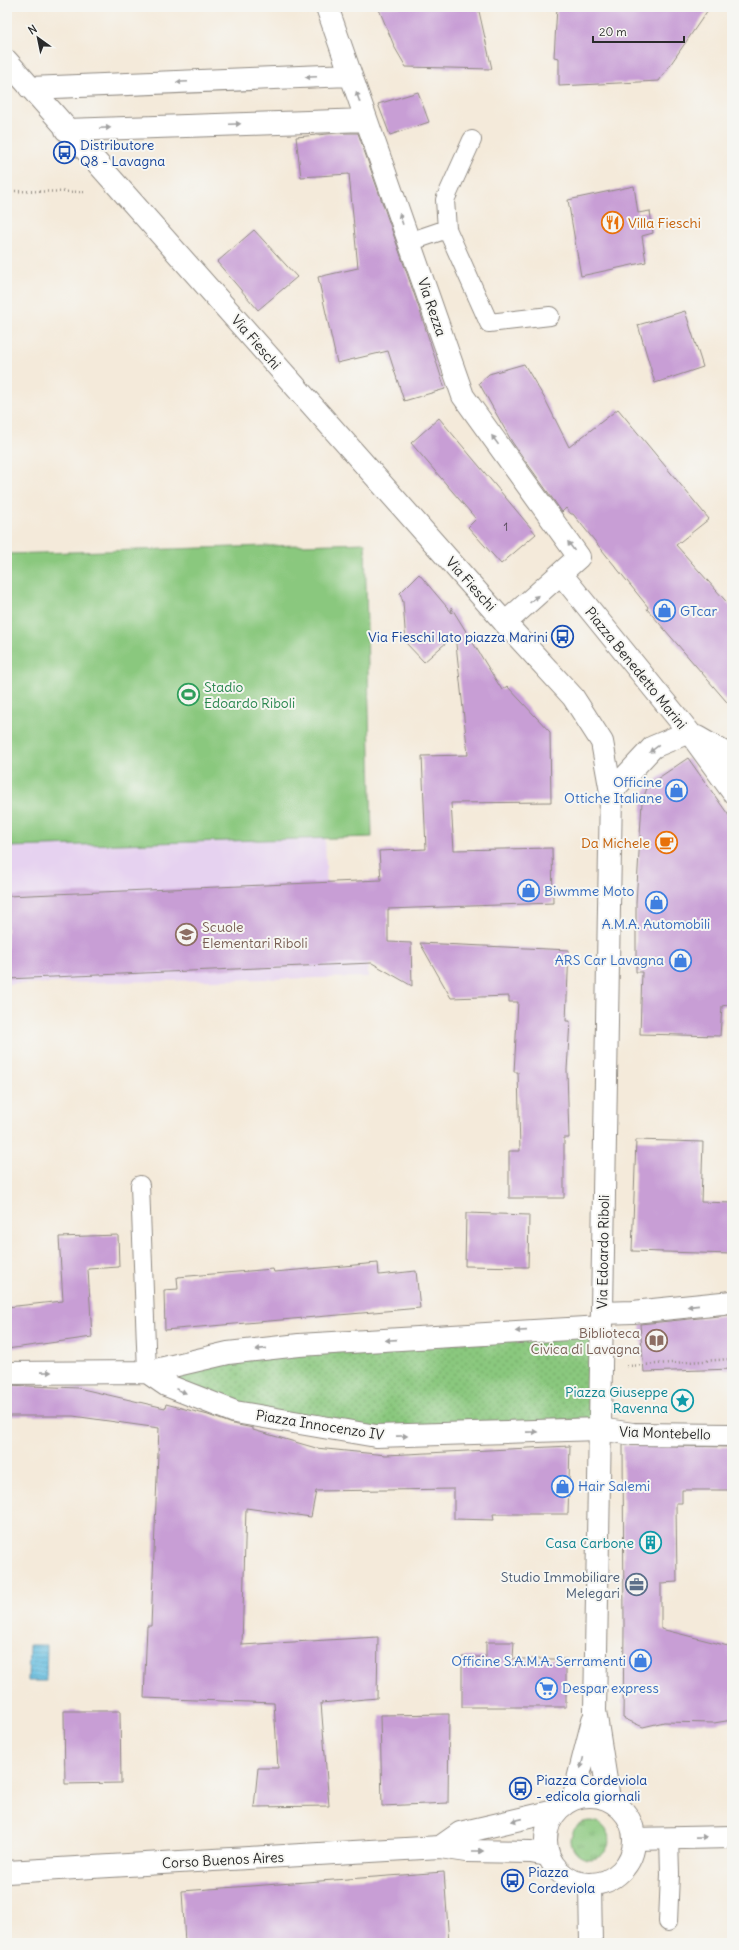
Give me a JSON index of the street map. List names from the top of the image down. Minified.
{"streets":{"street":["Via Rezza","Via Fieschi","Piazza Benedetto Marini","Via Edoardo Riboli","Piazza Innocenzo IV","Via Montebello","Corso Buenos Aires"]},"crossings":[["Via Rezza","Piazza Benedetto Marini"],["Piazza Benedetto Marini","Via Edoardo Riboli"],["Via Edoardo Riboli","Piazza Innocenzo IV"],["Via Edoardo Riboli","Via Montebello"],["Via Edoardo Riboli","Corso Buenos Aires"],["Piazza Innocenzo IV","Via Montebello"]],"one_way":["Via Rezza"],"places":{"bus stop":["Distributore Q8 - Lavagna","Via Fieschi lato piazza Marini","Piazza Cordeviola - edicola giornali","Piazza Cordeviola"],"restaurant":["Villa Fieschi"],"shop":["GTcar","Officine Ottiche Italiane","Biwmme Moto","A.M.A. Automobili","ARS Car Lavagna","Hair Salemi","Officine S.A.M.A. Serramenti"],"sports":["Stadio Edoardo Riboli"],"cafe":["Da Michele"],"school or university":["Scuole Elementari Riboli"],"library":["Biblioteca Civica di Lavagna"],"place":["Piazza Giuseppe Ravenna"],"building":["Casa Carbone"],"office":["Studio Immobiliare Melegari"],"supermarket":["Despar express"]},"house_numbers":["1"],"scale_bar":"20 m","north":"top left"}
